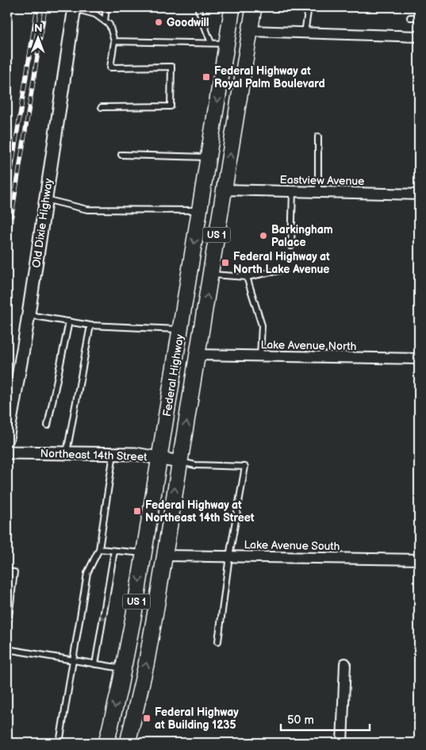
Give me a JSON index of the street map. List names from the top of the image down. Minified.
{"streets":{"main road":["US 1","Federal Highway"],"street":["Eastview Avenue","Old Dixie Highway","Lake Avenue North","Northeast 14th Street","Lake Avenue South"]},"crossings":[["Eastview Avenue","Federal Highway"],["Lake Avenue North","Federal Highway"],["Federal Highway","Northeast 14th Street"],["Federal Highway","Lake Avenue South"]],"places":{"other":["Goodwill","Barkingham Palace"],"transit":["Federal Highway at Royal Palm Boulevard","Federal Highway at North Lake Avenue","Federal Highway at Northeast 14th Street","Federal Highway at Building 1235"]},"scale_bar":"50 m","north":"top"}
